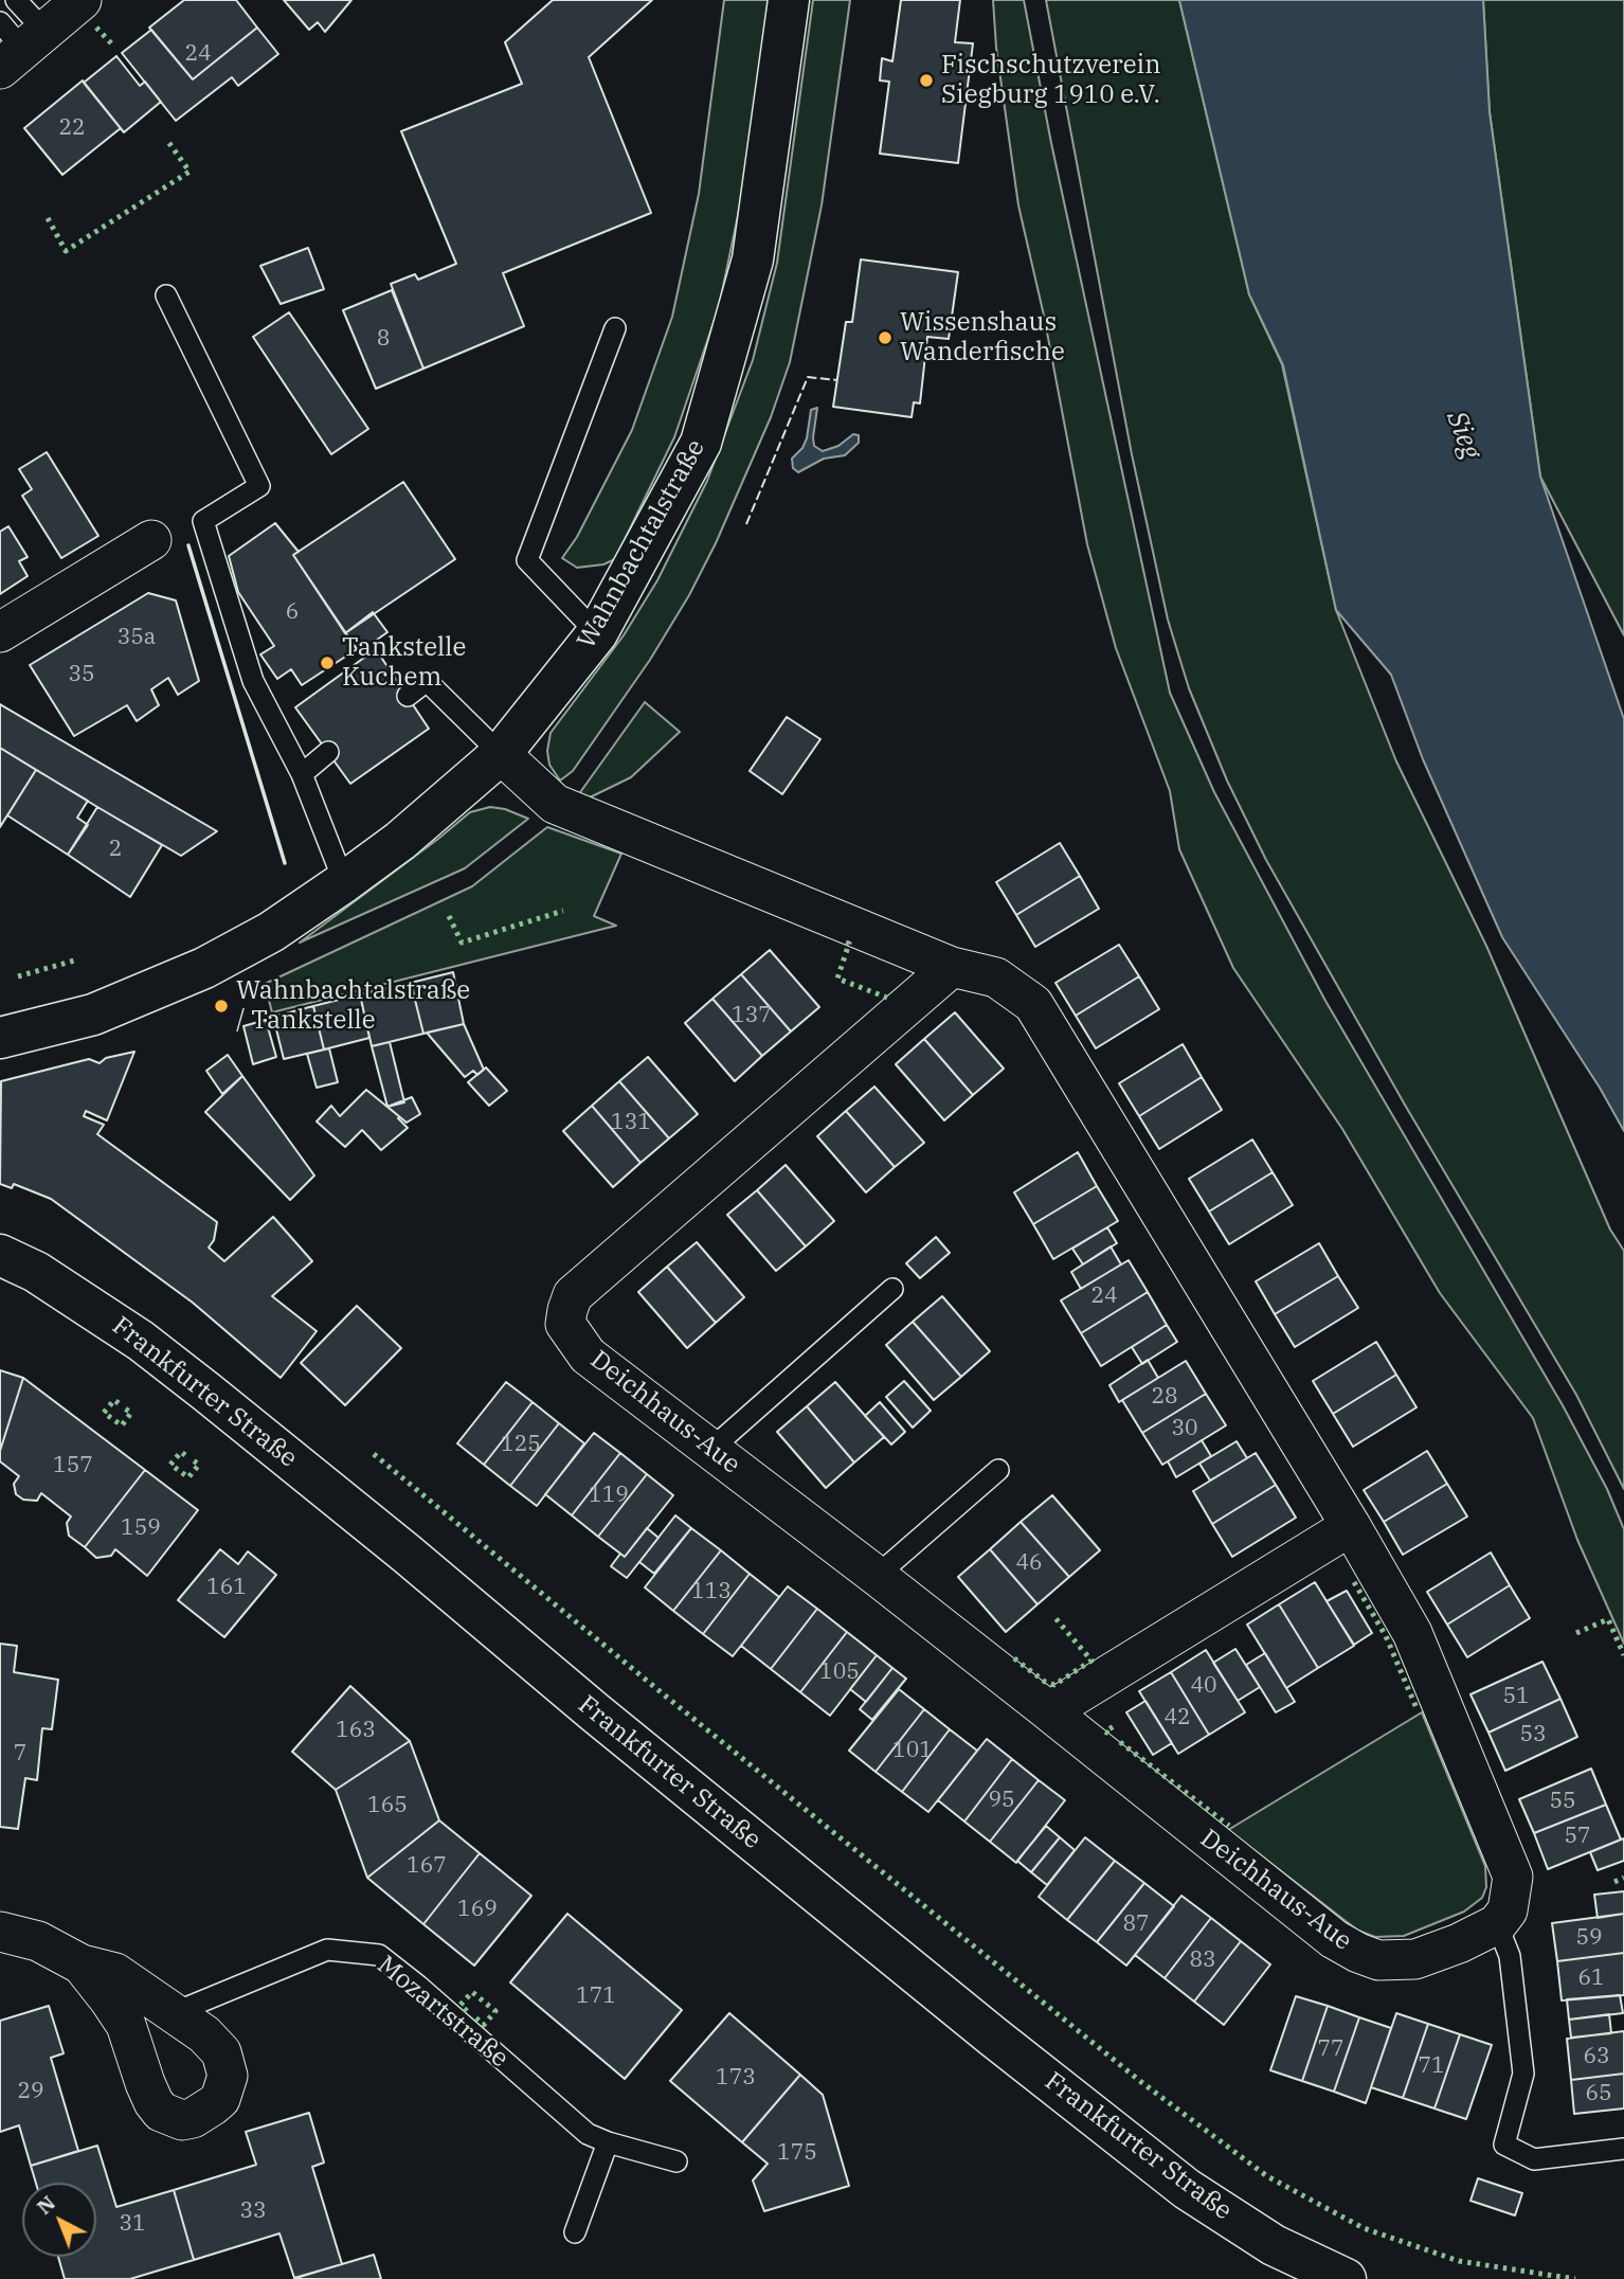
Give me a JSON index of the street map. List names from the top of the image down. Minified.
{"streets":{"main road":["Wahnbachtalstraße","Frankfurter Straße"],"street":["Deichhaus-Aue"],"lane":["Mozartstraße"]},"water":["Sieg"],"places":["Fischschutzverein Siegburg 1910 e.V.","Wissenshaus Wanderfische","Tankstelle Kuchem","Wahnbachtalstraße / Tankstelle"],"house_numbers":["24","22","8","6","35a","35","2","137","131","24","28","30","125","157","119","159","46","161","113","105","40","51","42","163","53","101","7","95","55","165","57","167","169","87","59","83","61","171","77","63","71","173","29","65","175","33","31"],"north":"top left"}
